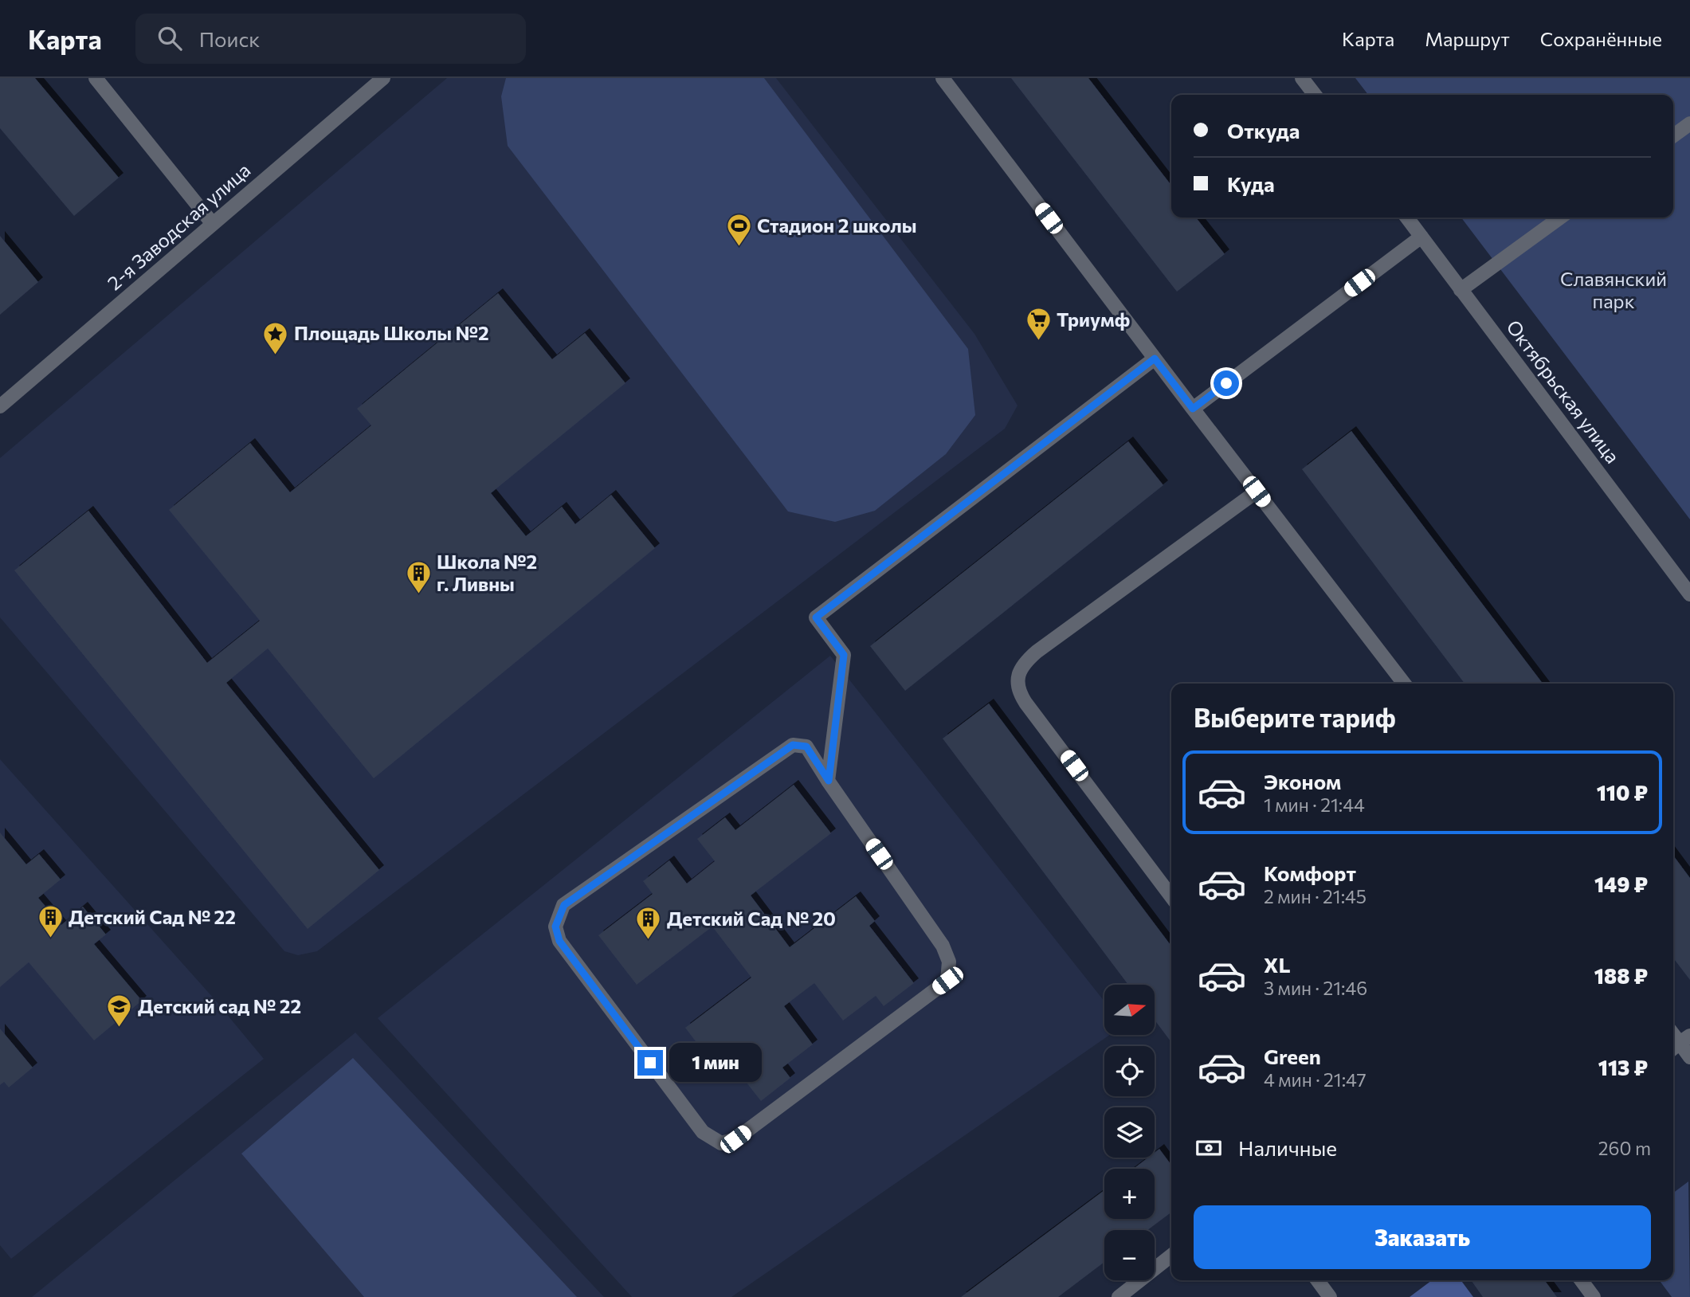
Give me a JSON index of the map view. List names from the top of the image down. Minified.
{"streets":{"street":["2-я Заводская улица","Октябрьская улица"]},"parks":["Славянский парк"],"places":{"sports":["Стадион 2 школы"],"supermarket":["Триумф"],"place":["Площадь Школы №2"],"building":["Школа №2 г. Ливны","Детский Сад № 22","Детский Сад № 20"],"school or university":["Детский сад № 22"]},"north":"right","page":{"header":"Карта","search":"Поиск","nav":["Карта","Маршрут","Сохранённые"],"banner":["Откуда","Куда"],"heading":"Выберите тариф","list":[{"name":"Эконом","note":"1 мин · 21:44","value":"110 ₽"},{"name":"Комфорт","note":"2 мин · 21:45","value":"149 ₽"},{"name":"XL","note":"3 мин · 21:46","value":"188 ₽"},{"name":"Green","note":"4 мин · 21:47","value":"113 ₽"}],"map_buttons":["+","−"],"bubble":"1 мин","pay":["Наличные","260 m"],"buttons":"Заказать"}}
